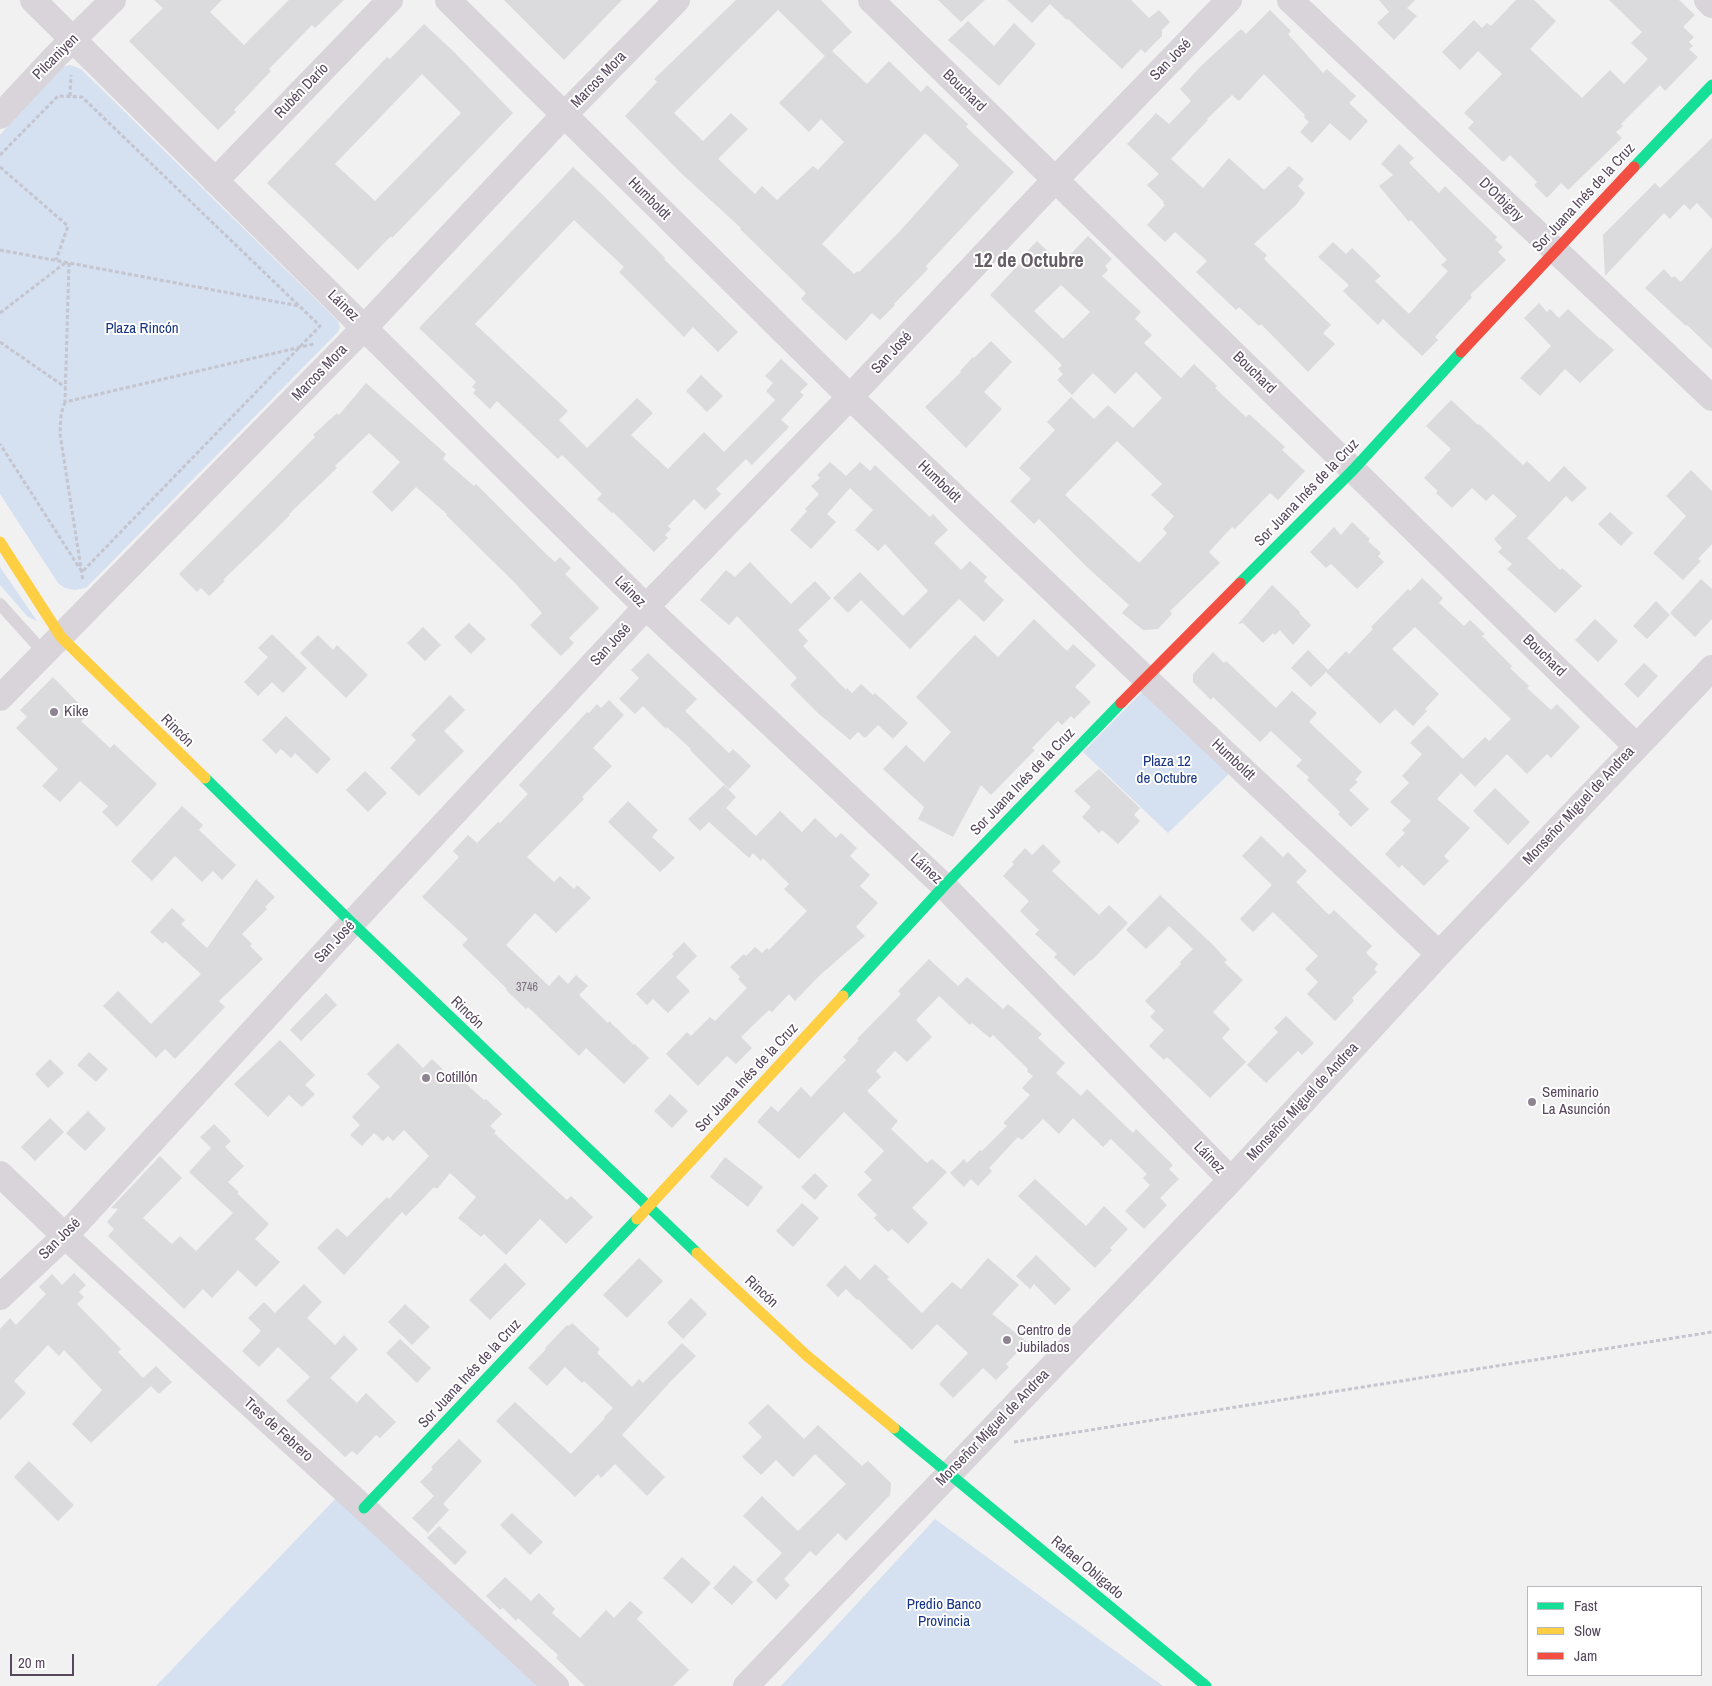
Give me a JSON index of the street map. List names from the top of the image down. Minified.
{"streets":{"street":["Pilcaniyen","San José","Marcos Mora","Rubén Darío","Bouchard","Sor Juana Inés de la Cruz","Humboldt","D'Orbigny","Láinez","Rincón","Monseñor Miguel de Andrea","Tres de Febrero","Rafael Obligado"]},"crossings":[["Pilcaniyen","Láinez"],["San José","Bouchard"],["San José","Humboldt"],["San José","Láinez"],["San José","Rincón"],["San José","Tres de Febrero"],["Marcos Mora","Humboldt"],["Marcos Mora","Láinez"],["Marcos Mora","Rincón"],["Rubén Darío","Láinez"],["Bouchard","Sor Juana Inés de la Cruz"],["Bouchard","Monseñor Miguel de Andrea"],["Sor Juana Inés de la Cruz","Humboldt"],["Sor Juana Inés de la Cruz","D'Orbigny"],["Sor Juana Inés de la Cruz","Láinez"],["Sor Juana Inés de la Cruz","Rincón"],["Sor Juana Inés de la Cruz","Tres de Febrero"],["Humboldt","Monseñor Miguel de Andrea"],["Láinez","Monseñor Miguel de Andrea"],["Rincón","Monseñor Miguel de Andrea"],["Rincón","Rafael Obligado"],["Monseñor Miguel de Andrea","Rafael Obligado"]],"districts":["12 de Octubre"],"parks":["Plaza Rincón","Plaza 12 de Octubre","Predio Banco Provincia"],"places":["Kike","Cotillón","Seminario La Asunción","Centro de Jubilados"],"house_numbers":["3746"],"legend":["Fast","Slow","Jam"],"scale_bar":"20 m"}
